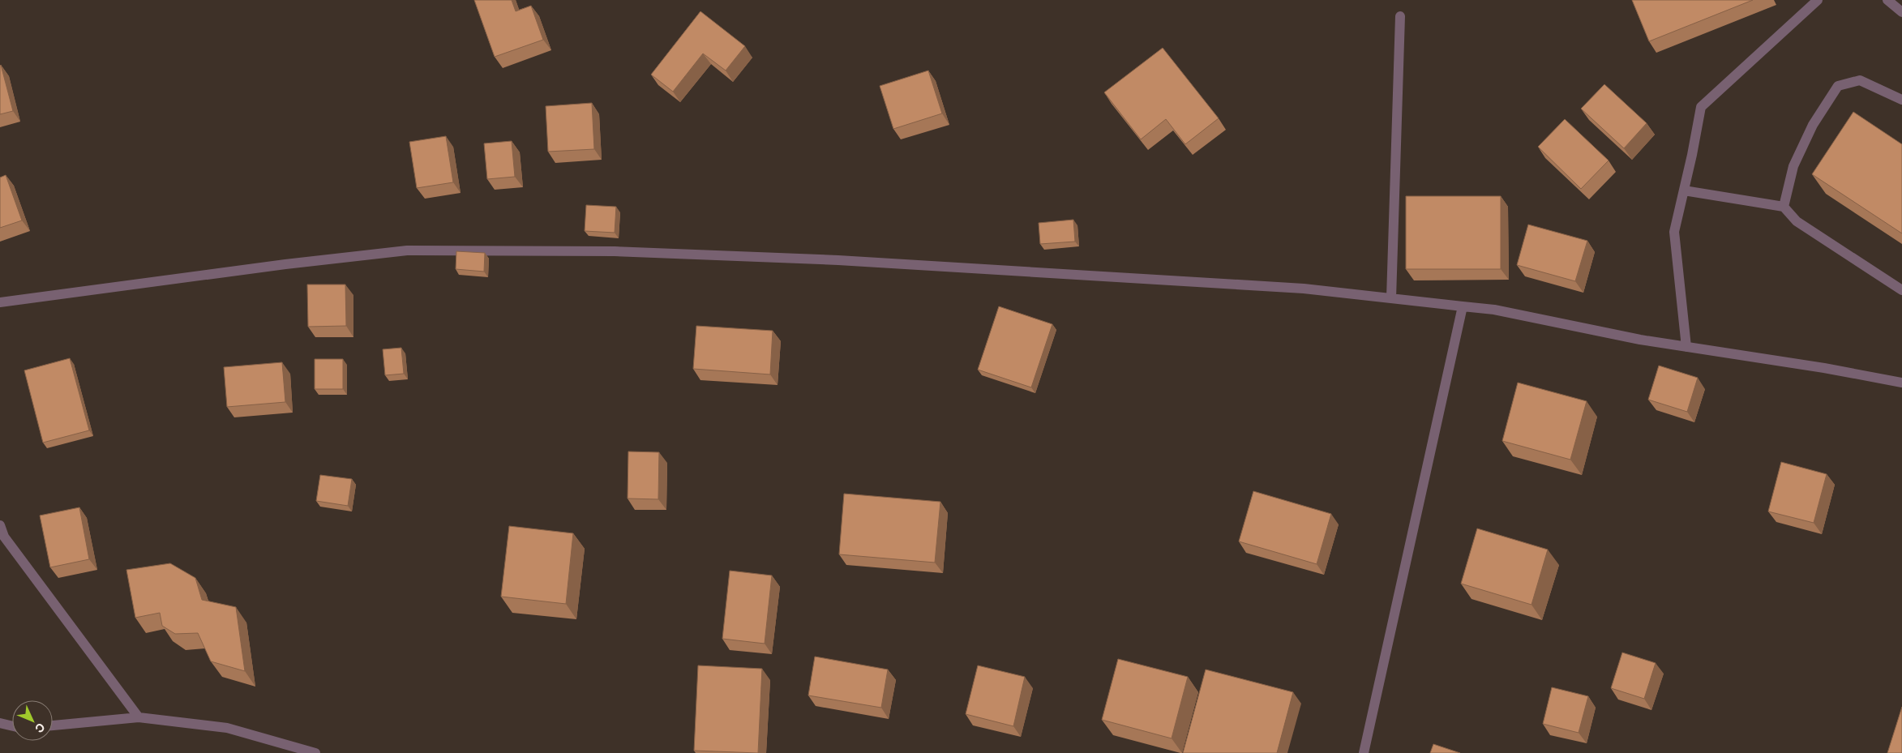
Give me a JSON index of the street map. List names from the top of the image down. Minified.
{"north":"bottom right"}
